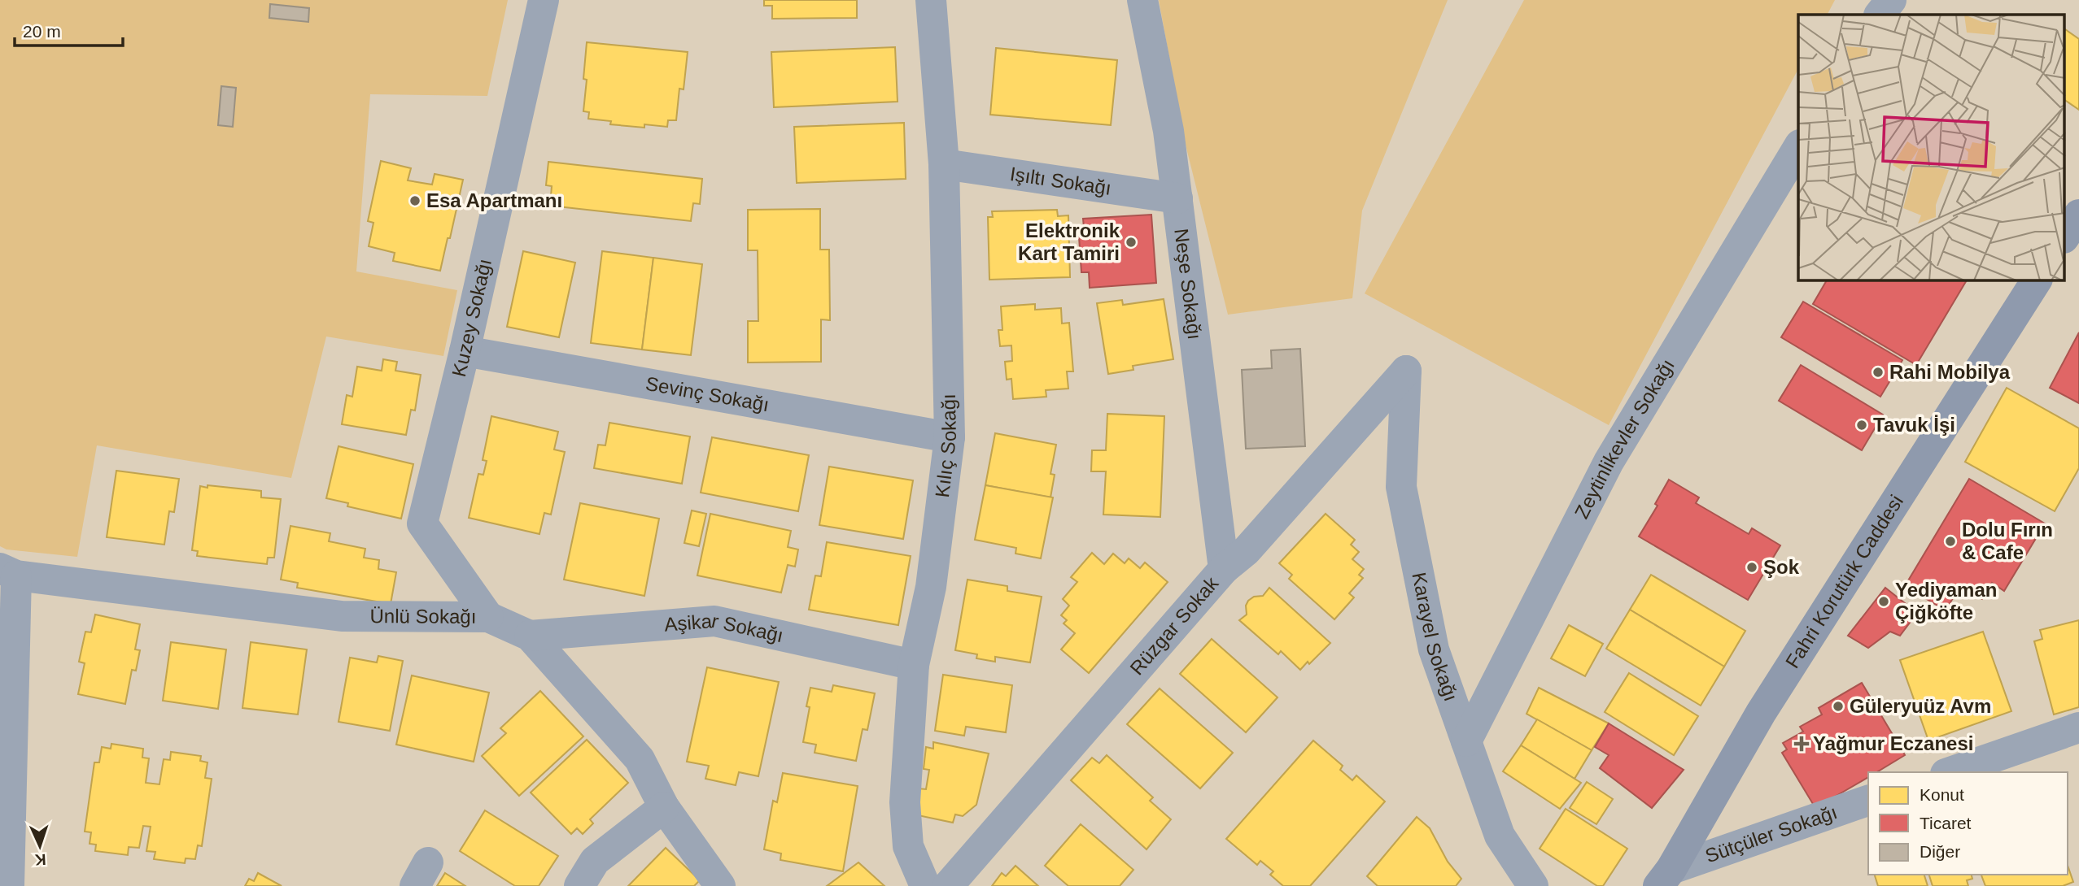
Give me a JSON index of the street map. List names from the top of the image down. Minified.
{"streets":{"street":["Işıltı Sokağı","Neşe Sokağı","Kuzey Sokağı","Sevinç Sokağı","Zeytinlikevler Sokağı","Kılıç Sokağı","Fahri Korutürk Caddesi","Ünlü Sokağı","Rüzgar Sokak","Aşikar Sokağı","Karayel Sokağı","Sütçüler Sokağı"]},"crossings":[["Işıltı Sokağı","Neşe Sokağı"],["Işıltı Sokağı","Kılıç Sokağı"],["Neşe Sokağı","Rüzgar Sokak"],["Kuzey Sokağı","Sevinç Sokağı"],["Kuzey Sokağı","Ünlü Sokağı"],["Sevinç Sokağı","Kılıç Sokağı"],["Zeytinlikevler Sokağı","Karayel Sokağı"],["Kılıç Sokağı","Aşikar Sokağı"],["Fahri Korutürk Caddesi","Sütçüler Sokağı"],["Ünlü Sokağı","Aşikar Sokağı"],["Rüzgar Sokak","Karayel Sokağı"]],"places":{"other":["Esa Apartmanı","Elektronik Kart Tamiri","Rahi Mobilya","Tavuk İşi","Dolu Fırın & Cafe","Şok","Yediyaman Çiğköfte","Güleryuüz Avm"],"health":["Yağmur Eczanesi"]},"legend":["Konut","Ticaret","Diğer"],"scale_bar":"20 m","north":"bottom"}
